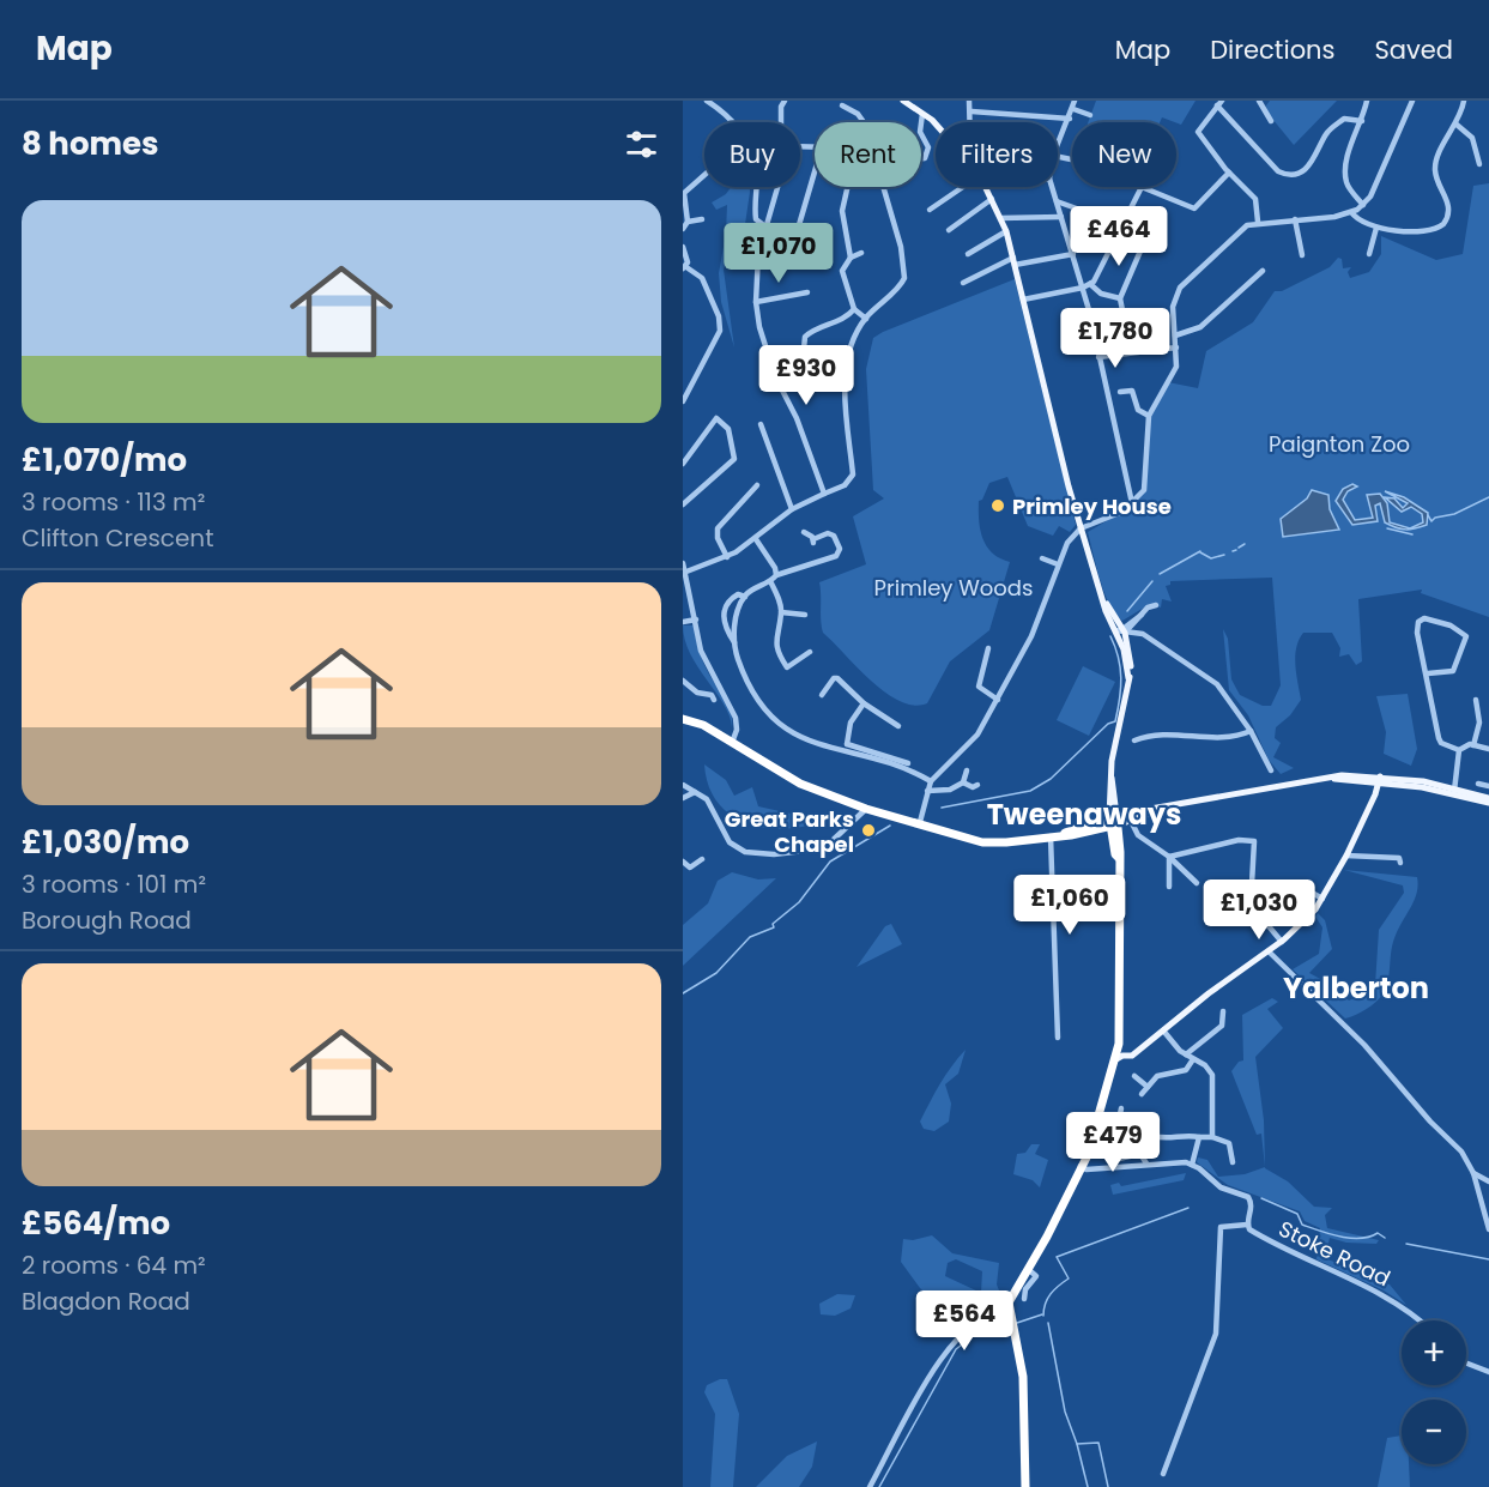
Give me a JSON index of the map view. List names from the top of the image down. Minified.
{"streets":{"street":["Stoke Road"]},"districts":["Tweenaways","Yalberton"],"parks":["Paignton Zoo","Primley Woods"],"places":["Primley House","Great Parks Chapel"],"page":{"header":"Map","nav":["Map","Directions","Saved"],"heading":"8 homes","chip":["Buy","Rent","Filters","New"],"list":[{"name":"£1,070/mo","note":"3 rooms · 113 m² · Clifton Crescent"},{"name":"£1,030/mo","note":"3 rooms · 101 m² · Borough Road"},{"name":"£564/mo","note":"2 rooms · 64 m² · Blagdon Road"}],"price":["£464","£1,070","£1,780","£930","£1,060","£1,030","£479","£564"],"map_buttons":["+","−"]}}
